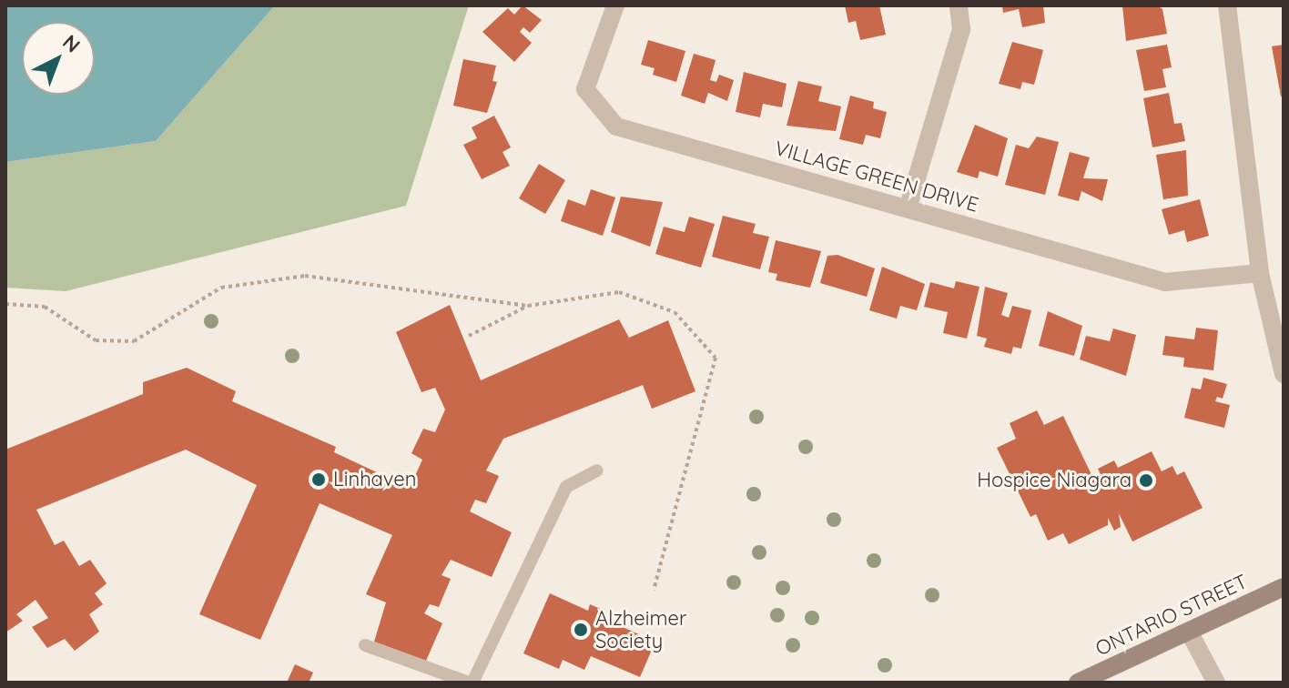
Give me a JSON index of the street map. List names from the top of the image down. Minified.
{"streets":{"main road":["ONTARIO STREET"],"street":["VILLAGE GREEN DRIVE"]},"places":["Linhaven","Hospice Niagara","Alzheimer Society"],"north":"top right"}
